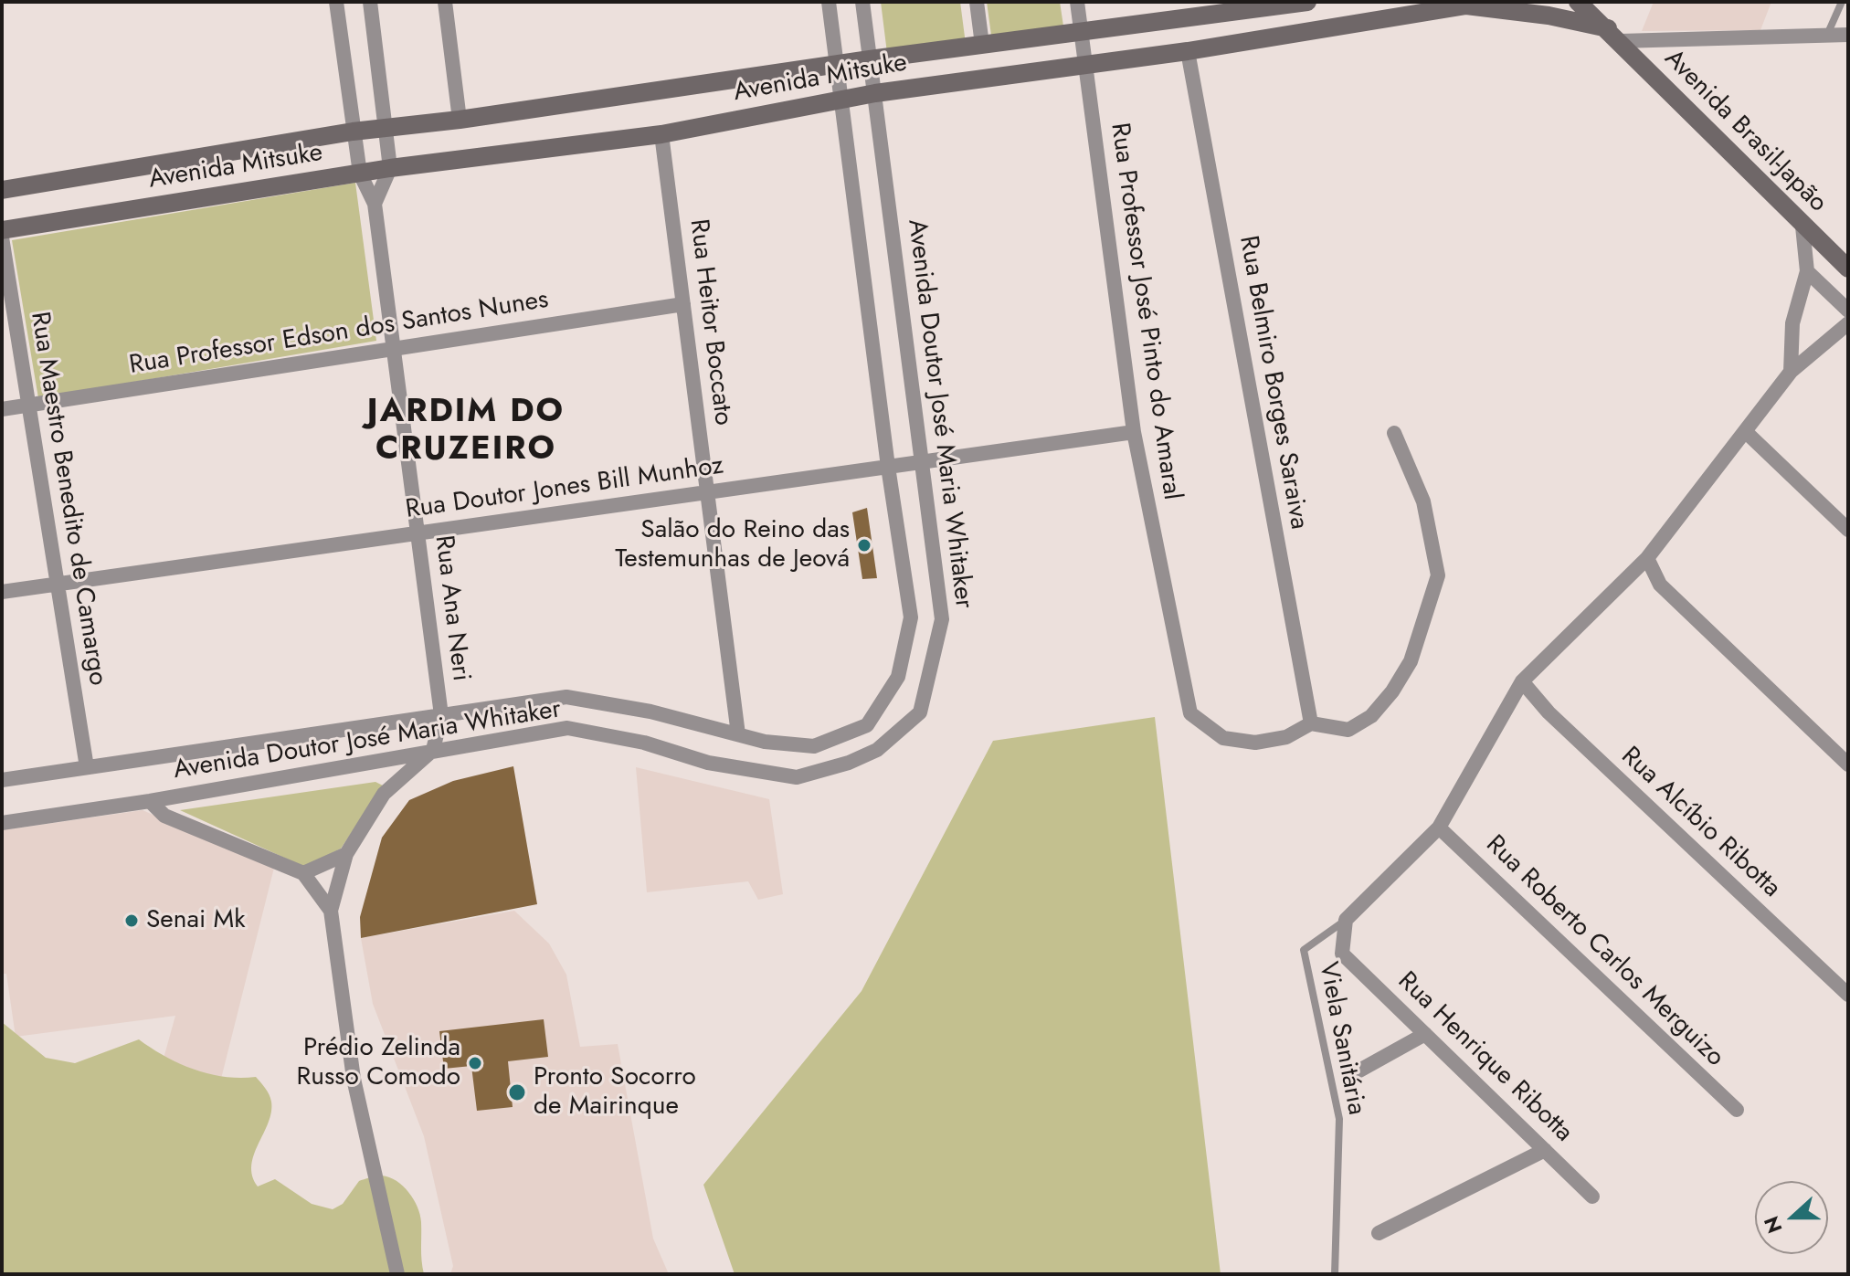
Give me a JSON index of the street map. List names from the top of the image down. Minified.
{"streets":{"main road":["Avenida Mitsuke","Avenida Brasil-Japão"],"street":["Rua Professor José Pinto do Amaral","Rua Heitor Boccato","Rua Professor Edson dos Santos Nunes","Rua Belmiro Borges Saraiva","Avenida Doutor José Maria Whitaker","Rua Doutor Jones Bill Munhoz","Rua Maestro Benedito de Camargo","Rua Ana Neri","Rua Alcíbio Ribotta","Rua Roberto Carlos Merguizo","Rua Henrique Ribotta"],"lane":["Viela Sanitária"]},"crossings":[["Avenida Mitsuke","Avenida Brasil-Japão"],["Avenida Mitsuke","Rua Professor José Pinto do Amaral"],["Avenida Mitsuke","Rua Heitor Boccato"],["Avenida Mitsuke","Rua Belmiro Borges Saraiva"],["Avenida Mitsuke","Avenida Doutor José Maria Whitaker"],["Avenida Mitsuke","Rua Ana Neri"],["Rua Professor José Pinto do Amaral","Rua Belmiro Borges Saraiva"],["Rua Professor José Pinto do Amaral","Rua Doutor Jones Bill Munhoz"],["Rua Heitor Boccato","Rua Professor Edson dos Santos Nunes"],["Rua Heitor Boccato","Avenida Doutor José Maria Whitaker"],["Rua Heitor Boccato","Rua Doutor Jones Bill Munhoz"],["Rua Professor Edson dos Santos Nunes","Rua Maestro Benedito de Camargo"],["Rua Professor Edson dos Santos Nunes","Rua Ana Neri"],["Avenida Doutor José Maria Whitaker","Rua Doutor Jones Bill Munhoz"],["Avenida Doutor José Maria Whitaker","Rua Maestro Benedito de Camargo"],["Avenida Doutor José Maria Whitaker","Rua Ana Neri"],["Rua Doutor Jones Bill Munhoz","Rua Maestro Benedito de Camargo"],["Rua Doutor Jones Bill Munhoz","Rua Ana Neri"],["Viela Sanitária","Rua Henrique Ribotta"]],"districts":["JARDIM DO CRUZEIRO"],"places":["Salão do Reino das Testemunhas de Jeová","Senai Mk","Prédio Zelinda Russo Comodo","Pronto Socorro de Mairinque"],"north":"left"}
